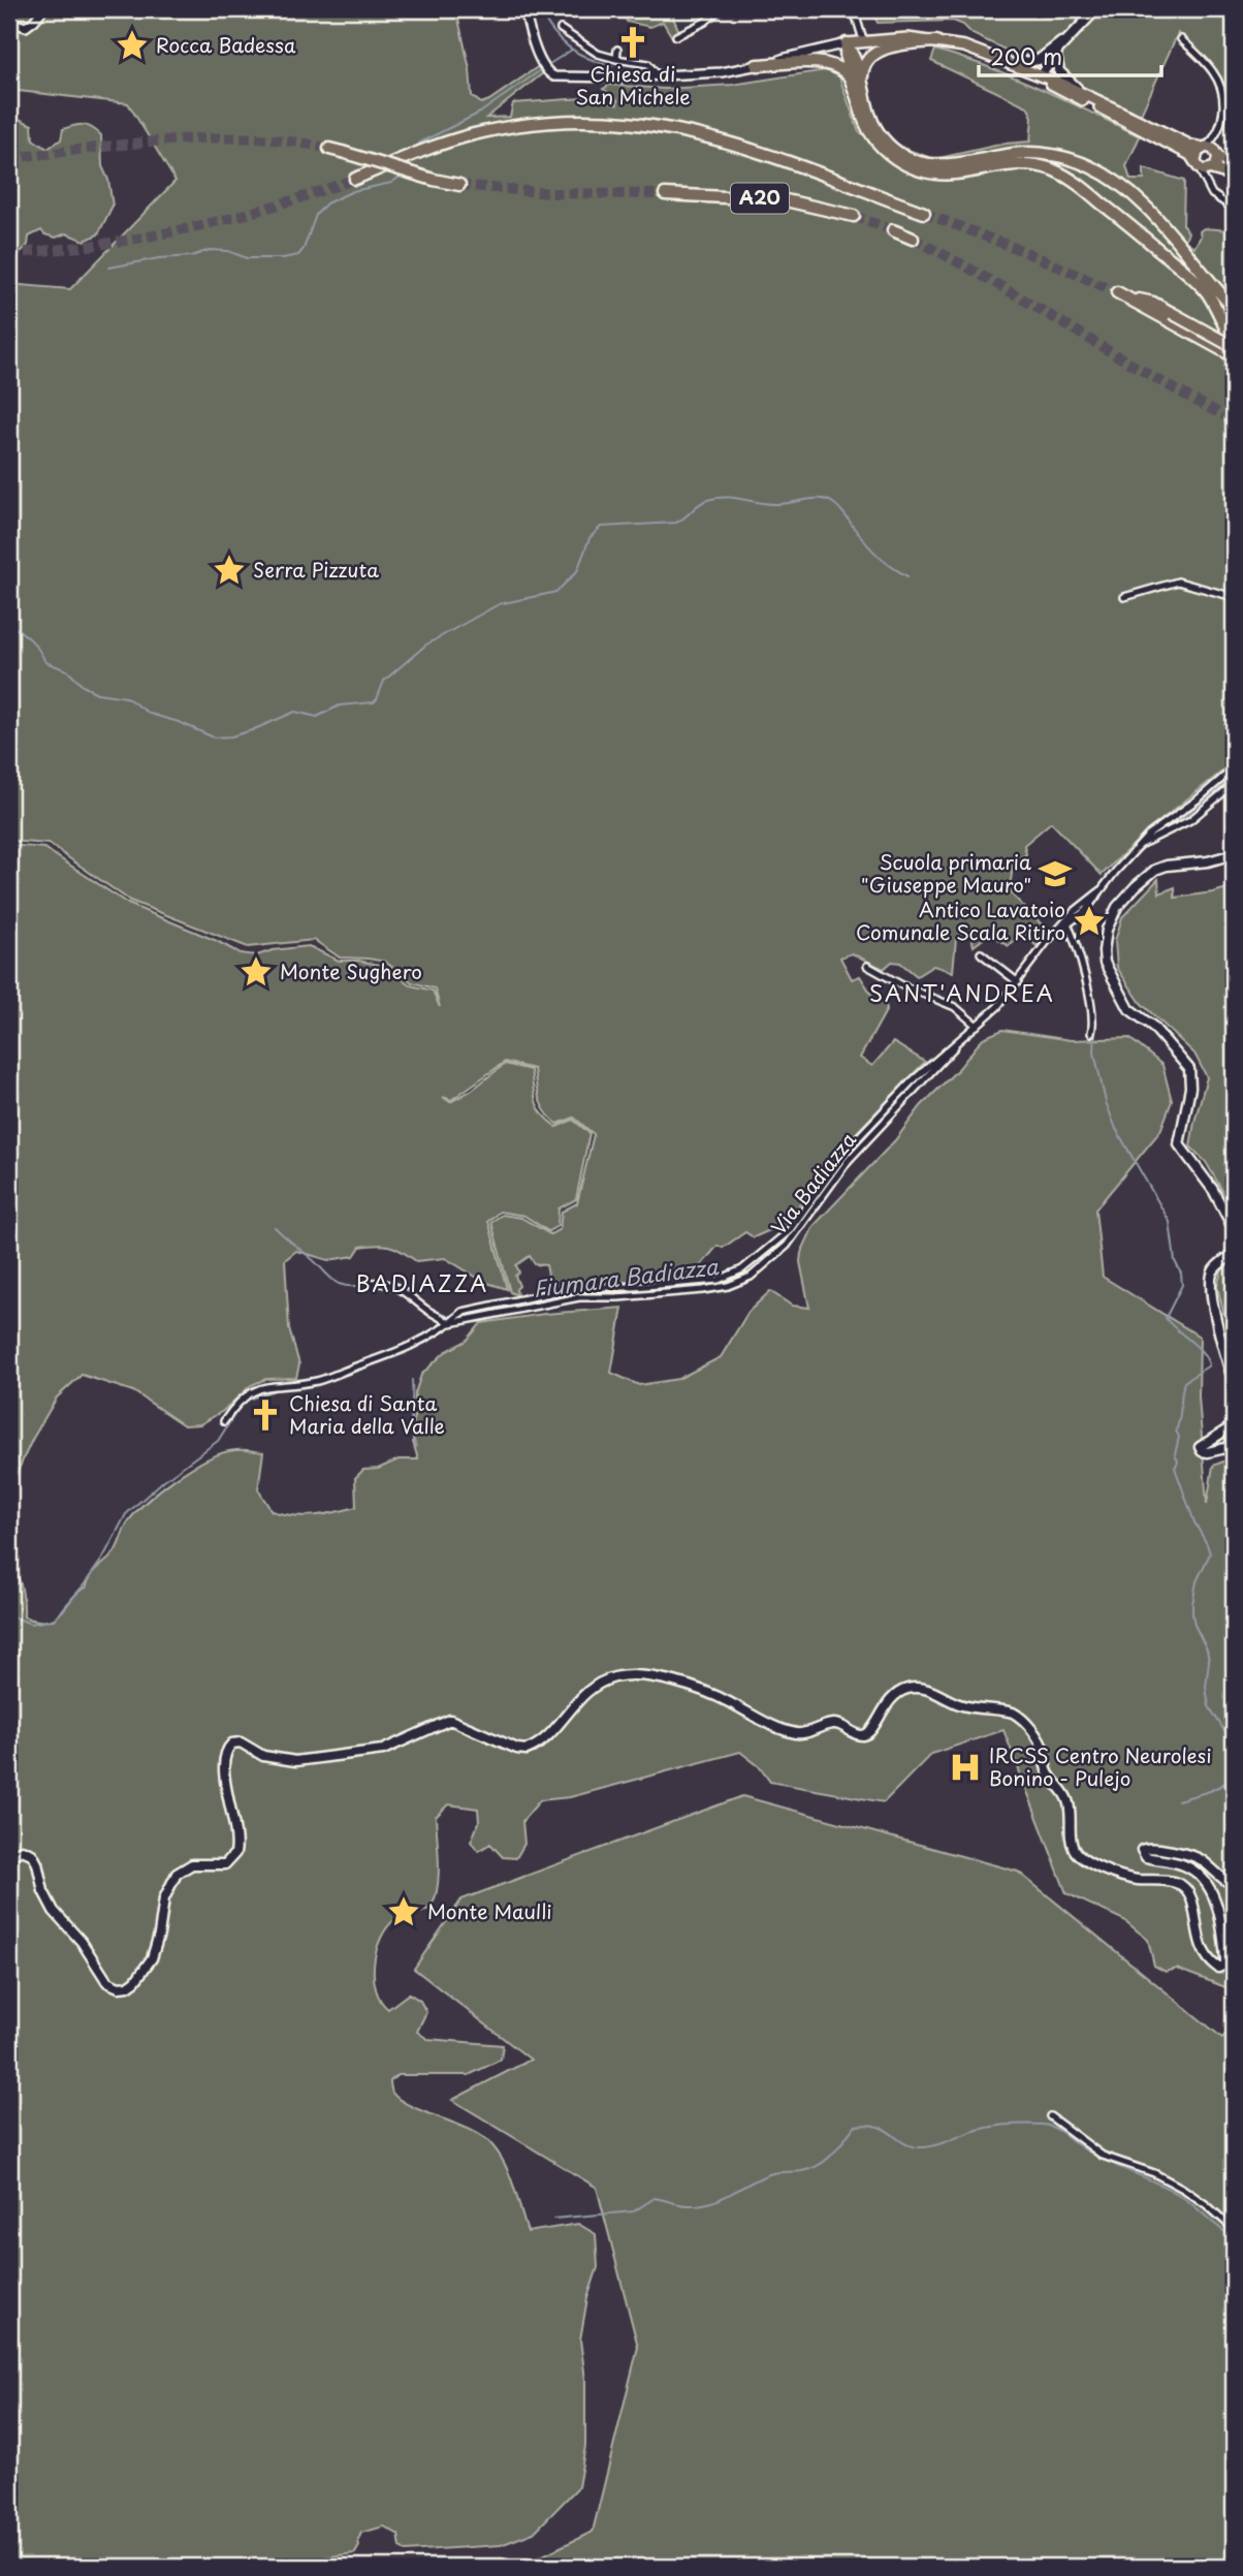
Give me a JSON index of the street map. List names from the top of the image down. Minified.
{"streets":{"highway":["A20"],"street":["Via Badiazza"]},"districts":["SANT'ANDREA","BADIAZZA"],"water":["Fiumara Badiazza"],"places":{"church":["Chiesa di San Michele","Chiesa di Santa Maria della Valle"],"place":["Rocca Badessa","Serra Pizzuta","Antico Lavatoio Comunale Scala Ritiro","Monte Sughero","Monte Maulli"],"school or university":["Scuola primaria \"Giuseppe Mauro\""],"hospital":["IRCSS Centro Neurolesi Bonino - Pulejo"]},"scale_bar":"200 m"}
